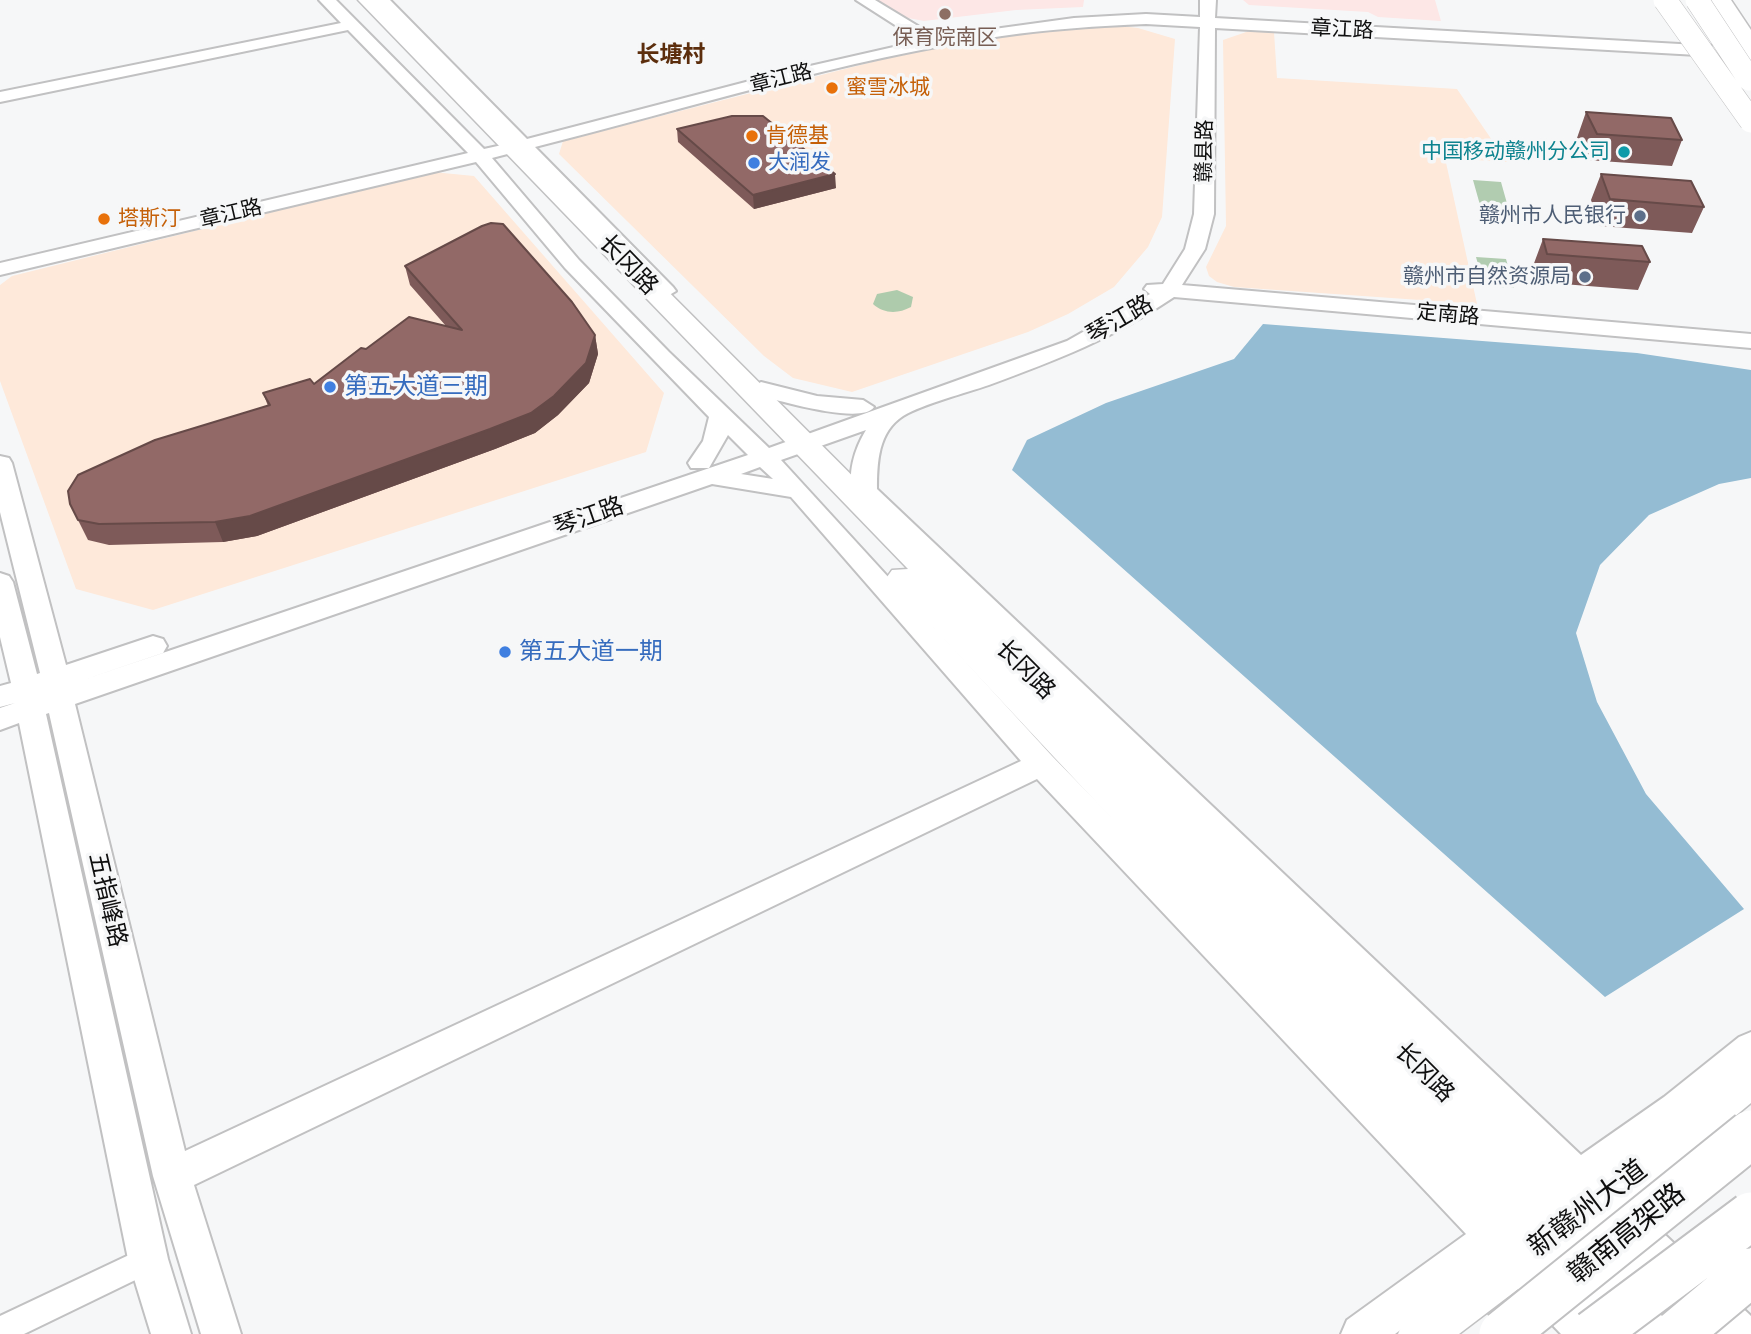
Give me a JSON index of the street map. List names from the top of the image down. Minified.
{"streets":{"highway":["赣南高架路"],"main road":["章江路","赣县路","长冈路","定南路","琴江路","五指峰路","新赣州大道"]},"crossings":[["章江路","赣县路"],["章江路","长冈路"],["赣县路","定南路"],["赣县路","琴江路"],["长冈路","琴江路"],["长冈路","新赣州大道"],["长冈路","赣南高架路"],["定南路","琴江路"],["琴江路","五指峰路"],["新赣州大道","赣南高架路"]],"districts":["长塘村"],"places":["保育院南区","蜜雪冰城","肯德基","中国移动赣州分公司","大润发","赣州市人民银行","塔斯汀","赣州市自然资源局","第五大道三期","第五大道一期"]}
